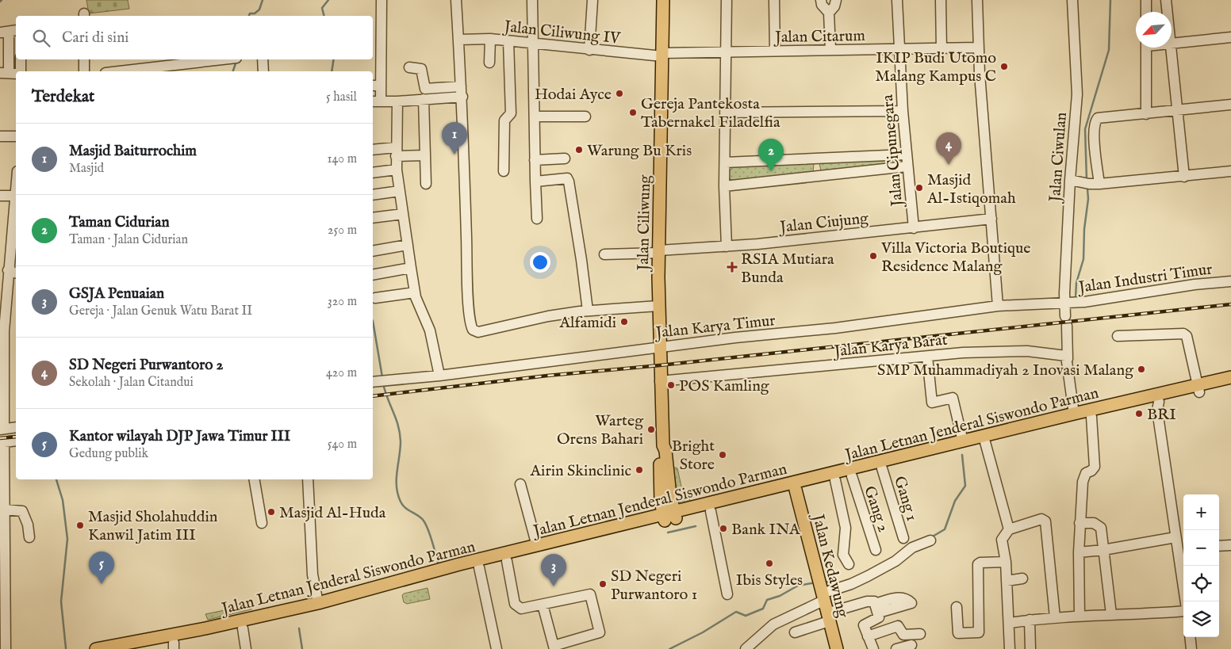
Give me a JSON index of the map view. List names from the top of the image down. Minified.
{"streets":{"main road":["Jalan Ciliwung","Jalan Letnan Jenderal Siswondo Parman","Jalan Kedawung"],"street":["Jalan Ciliwung IV","Jalan Citarum","Jalan Cipunegara","Jalan Ciwulan","Jalan Ciujung","Jalan Industri Timur","Jalan Karya Timur","Jalan Karya Barat","Gang 1","Gang 2"]},"crossings":[["Jalan Ciliwung IV","Jalan Citarum"],["Jalan Ciliwung IV","Jalan Ciliwung"],["Jalan Citarum","Jalan Cipunegara"],["Jalan Citarum","Jalan Ciliwung"],["Jalan Cipunegara","Jalan Ciujung"],["Jalan Ciwulan","Jalan Industri Timur"],["Jalan Ciwulan","Jalan Karya Timur"],["Jalan Ciwulan","Jalan Karya Barat"],["Jalan Ciujung","Jalan Ciliwung"],["Jalan Ciliwung","Jalan Karya Timur"],["Jalan Ciliwung","Jalan Karya Barat"],["Jalan Ciliwung","Jalan Letnan Jenderal Siswondo Parman"],["Jalan Industri Timur","Jalan Karya Timur"],["Jalan Letnan Jenderal Siswondo Parman","Gang 1"],["Jalan Letnan Jenderal Siswondo Parman","Gang 2"],["Jalan Letnan Jenderal Siswondo Parman","Jalan Kedawung"]],"places":{"other":["IKIP Budi Utomo Malang Kampus C","Hodai Ayce","Gereja Pantekosta Tabernakel Filadelfia","Warung Bu Kris","Masjid Al-Istiqomah","Villa Victoria Boutique Residence Malang","Alfamidi","SMP Muhammadiyah 2 Inovasi Malang","POS Kamling","BRI","Warteg Orens Bahari","Bright Store","Airin Skinclinic","Masjid Al-Huda","Masjid Sholahuddin Kanwil Jatim III","Bank INA","Ibis Styles","SD Negeri Purwantoro 1"],"health":["RSIA Mutiara Bunda"]},"north":"bottom left","page":{"search":"Cari di sini","heading":["Terdekat","5 hasil"],"pins":["1","4","2","5","3"],"list":[{"mark":"1","name":"Masjid Baiturrochim","note":"Masjid","value":"140 m"},{"mark":"2","name":"Taman Cidurian","note":"Taman · Jalan Cidurian","value":"250 m"},{"mark":"3","name":"GSJA Penuaian","note":"Gereja · Jalan Genuk Watu Barat II","value":"320 m"},{"mark":"4","name":"SD Negeri Purwantoro 2","note":"Sekolah · Jalan Citandui","value":"420 m"},{"mark":"5","name":"Kantor wilayah DJP Jawa Timur III","note":"Gedung publik","value":"540 m"}],"map_buttons":["+","−"]}}
